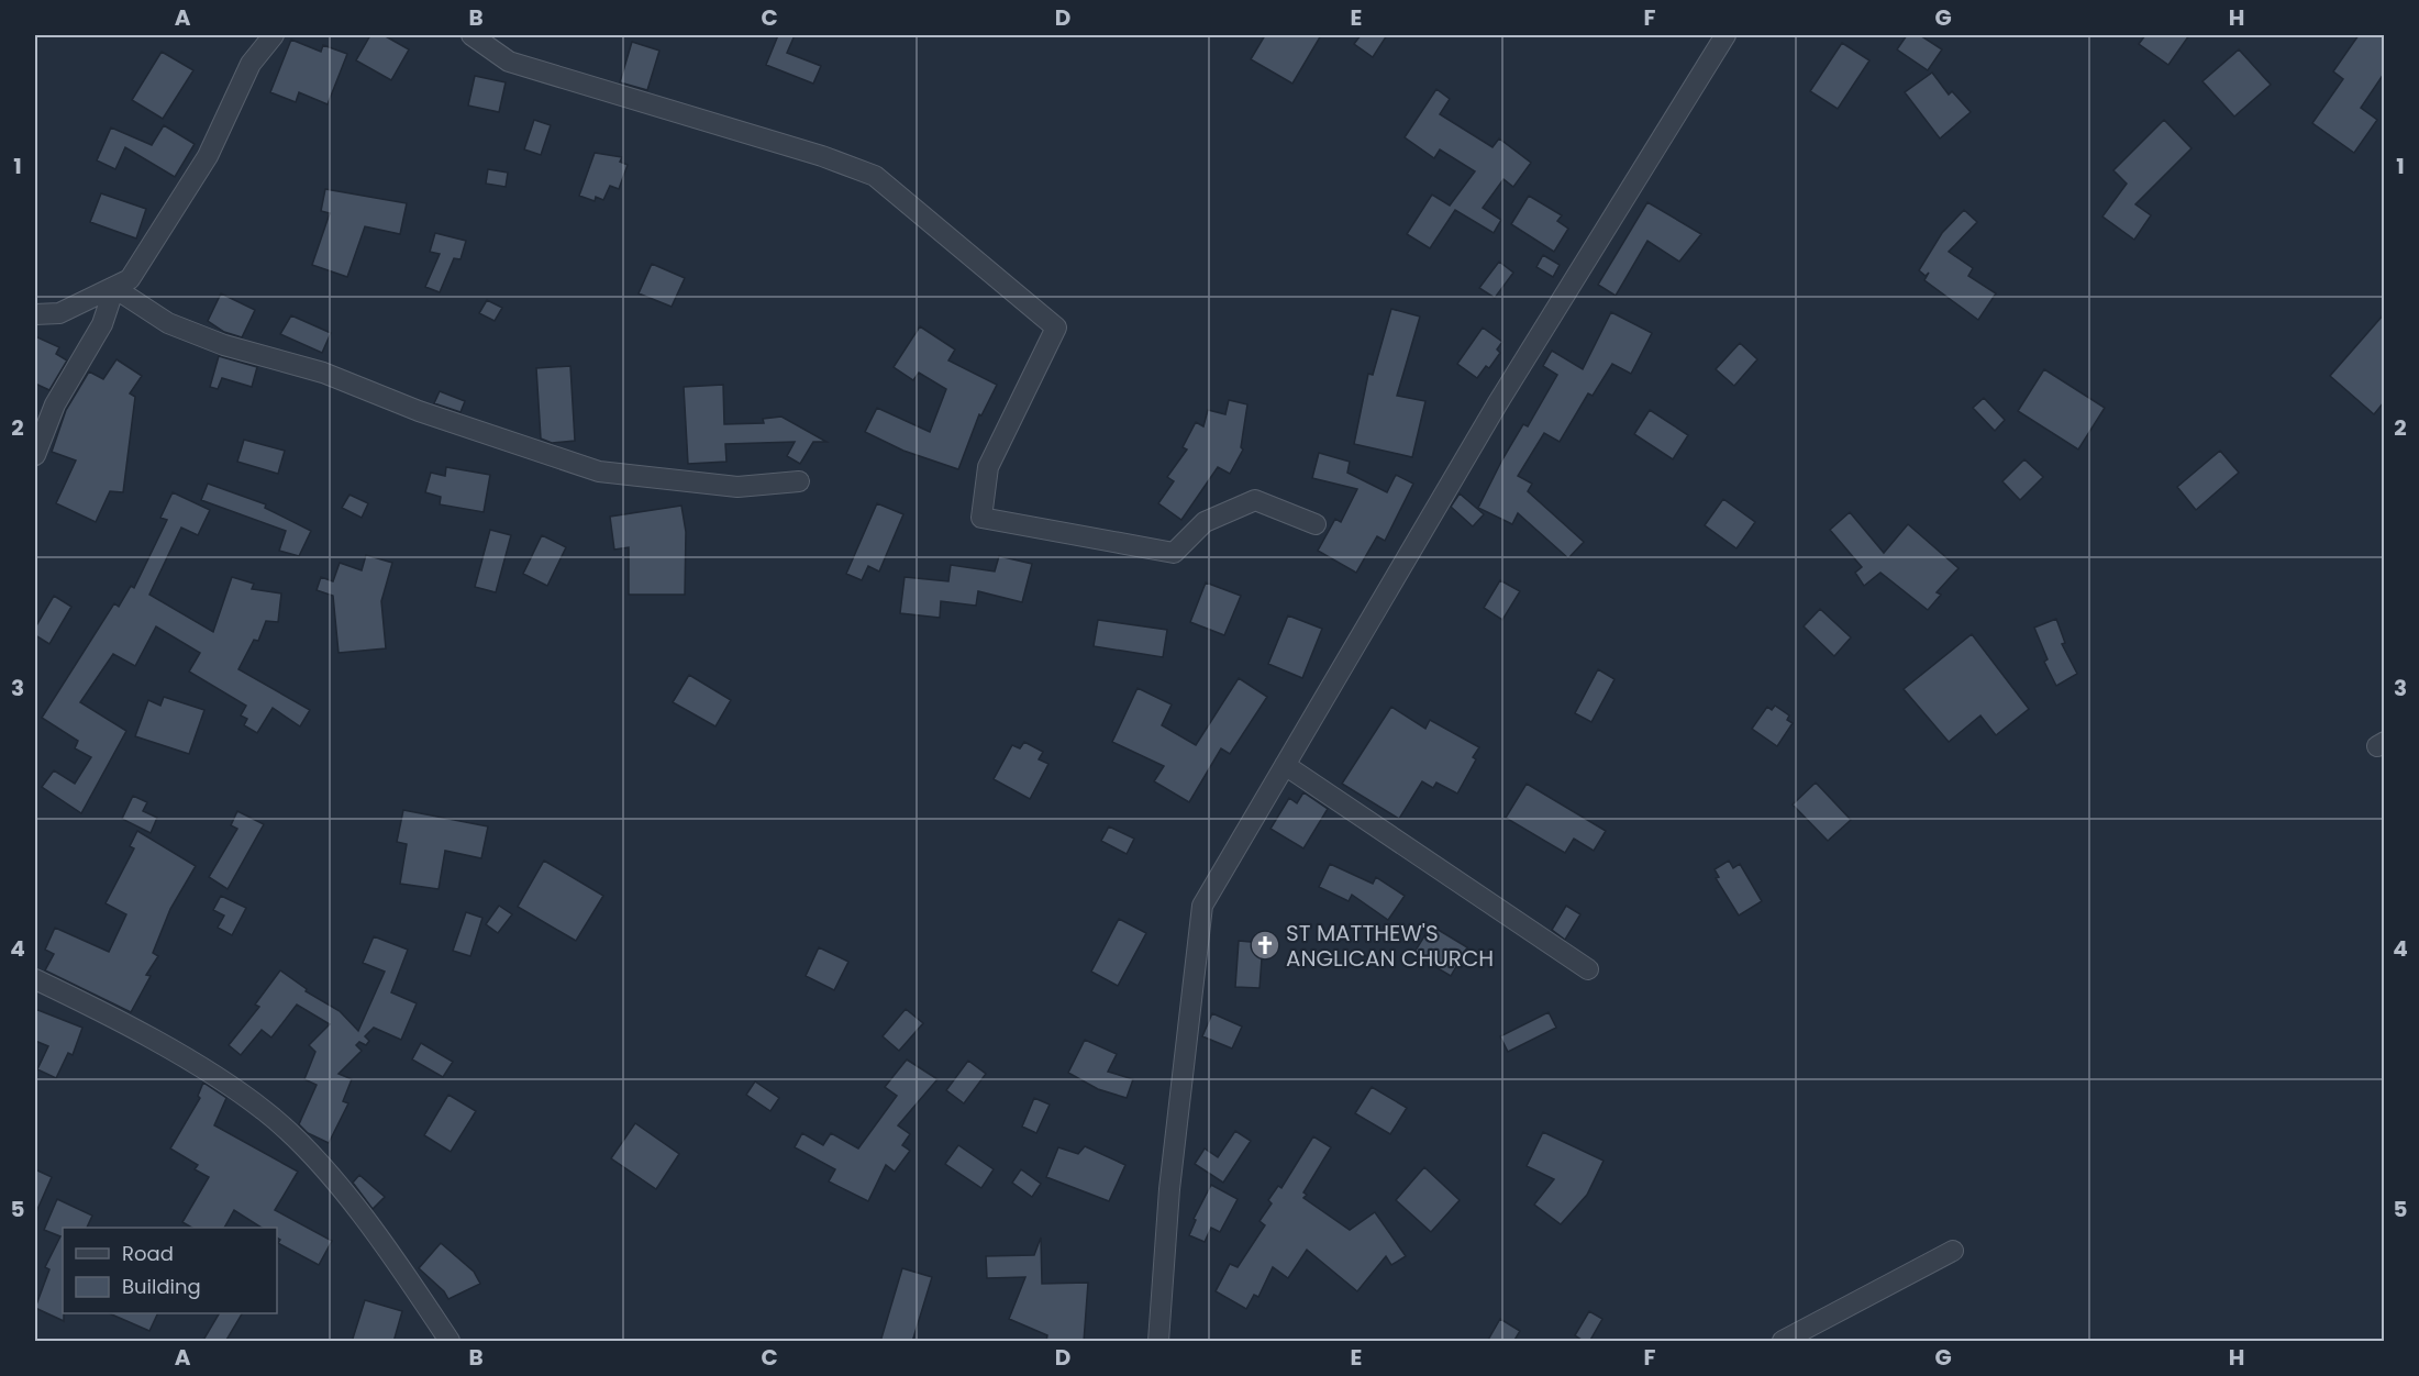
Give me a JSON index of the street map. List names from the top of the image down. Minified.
{"places":{"church":["ST MATTHEW'S ANGLICAN CHURCH"]},"legend":["Road","Building"],"grid":{"columns":["A","B","C","D","E","F","G","H"],"rows":["1","2","3","4","5"]}}
